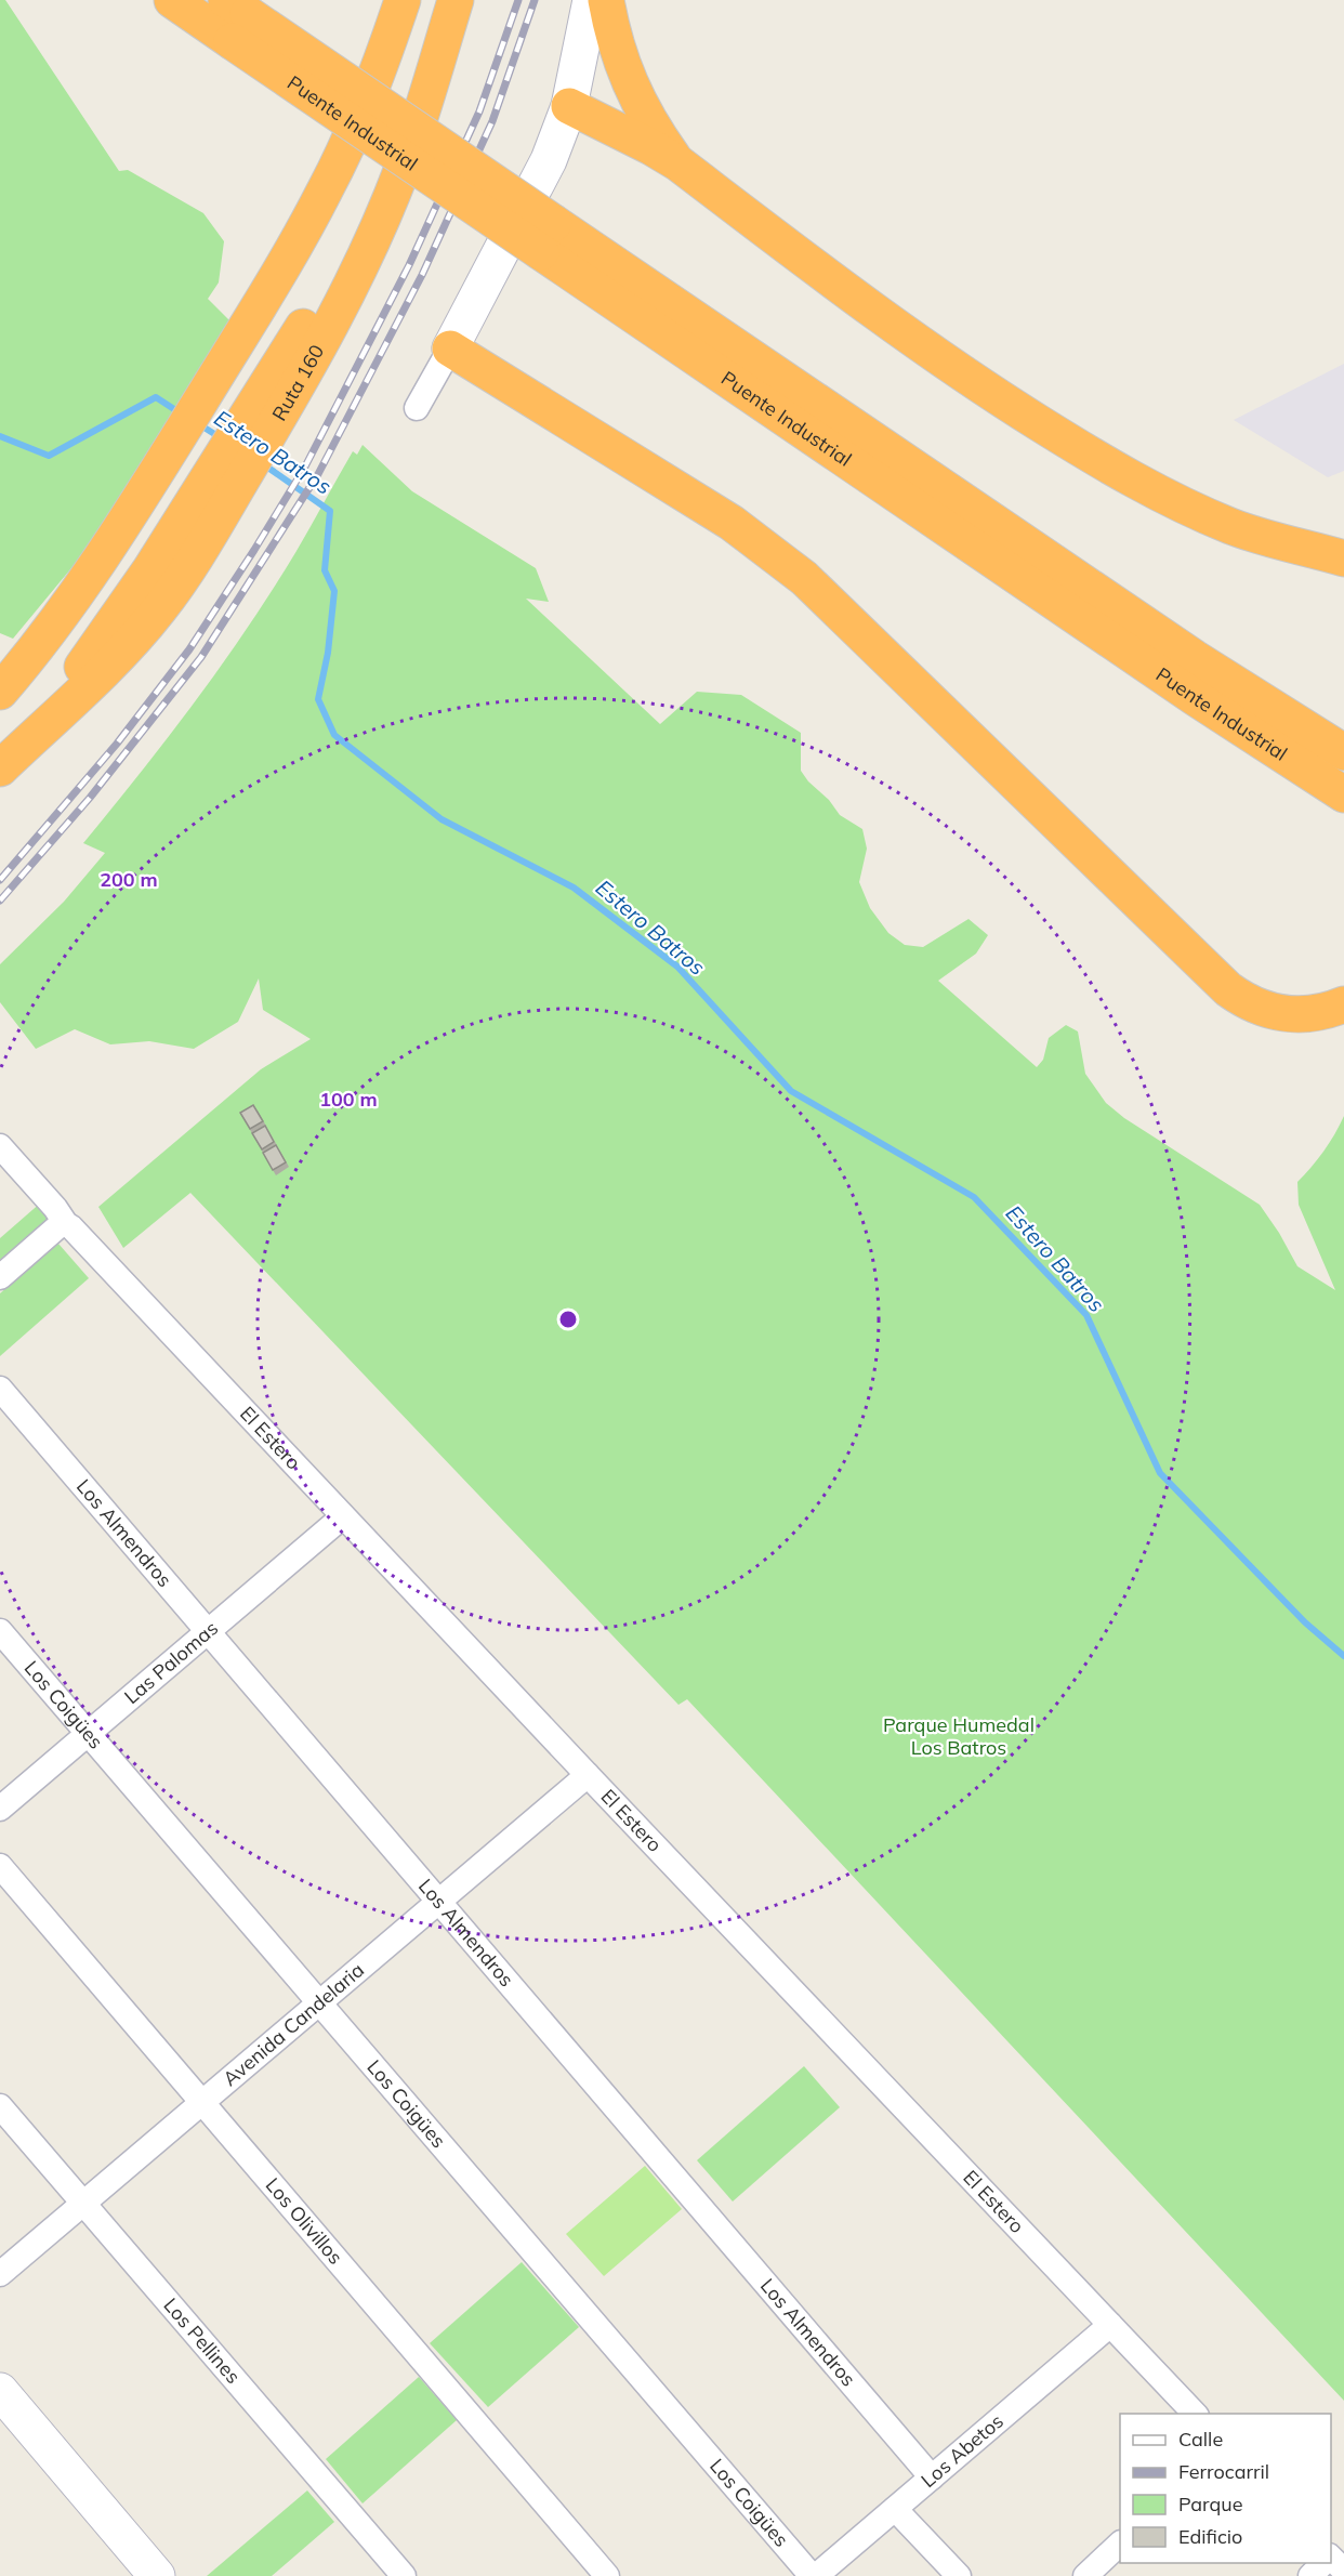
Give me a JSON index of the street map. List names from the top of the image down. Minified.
{"streets":{"highway":["Puente Industrial","Ruta 160"],"street":["El Estero","Los Almendros","Las Palomas","Los Coigües","Avenida Candelaria","Los Olivillos","Los Pellines","Los Abetos"]},"crossings":[["El Estero","Las Palomas"],["El Estero","Avenida Candelaria"],["El Estero","Los Abetos"],["Los Almendros","Las Palomas"],["Los Almendros","Avenida Candelaria"],["Los Almendros","Los Abetos"],["Las Palomas","Los Coigües"],["Los Coigües","Avenida Candelaria"],["Los Coigües","Los Abetos"],["Avenida Candelaria","Los Olivillos"],["Avenida Candelaria","Los Pellines"]],"water":["Estero Batros"],"parks":["Parque Humedal Los Batros"],"legend":["Calle","Ferrocarril","Parque","Edificio"],"rings":["200 m","100 m"]}
